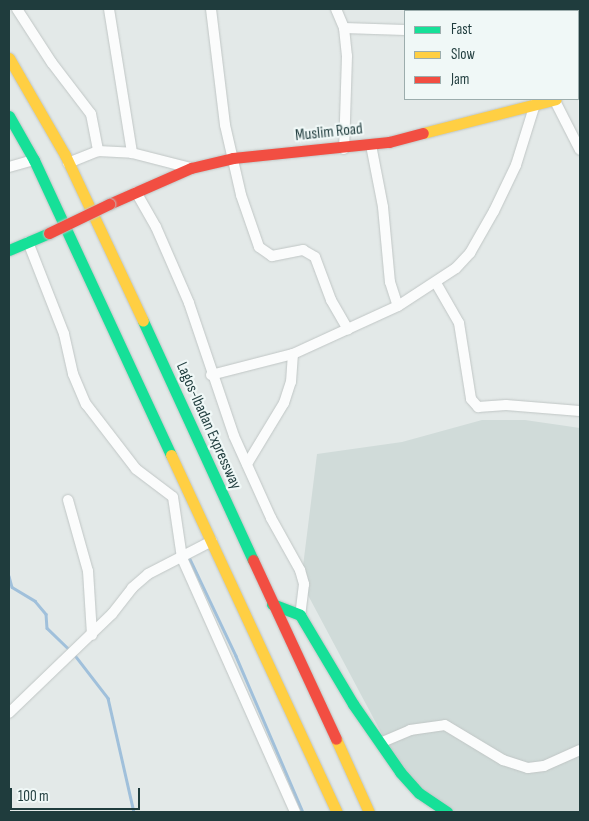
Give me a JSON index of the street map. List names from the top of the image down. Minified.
{"streets":{"main road":["Muslim Road","Lagos-Ibadan Expressway"]},"legend":["Fast","Slow","Jam"],"scale_bar":"100 m"}
